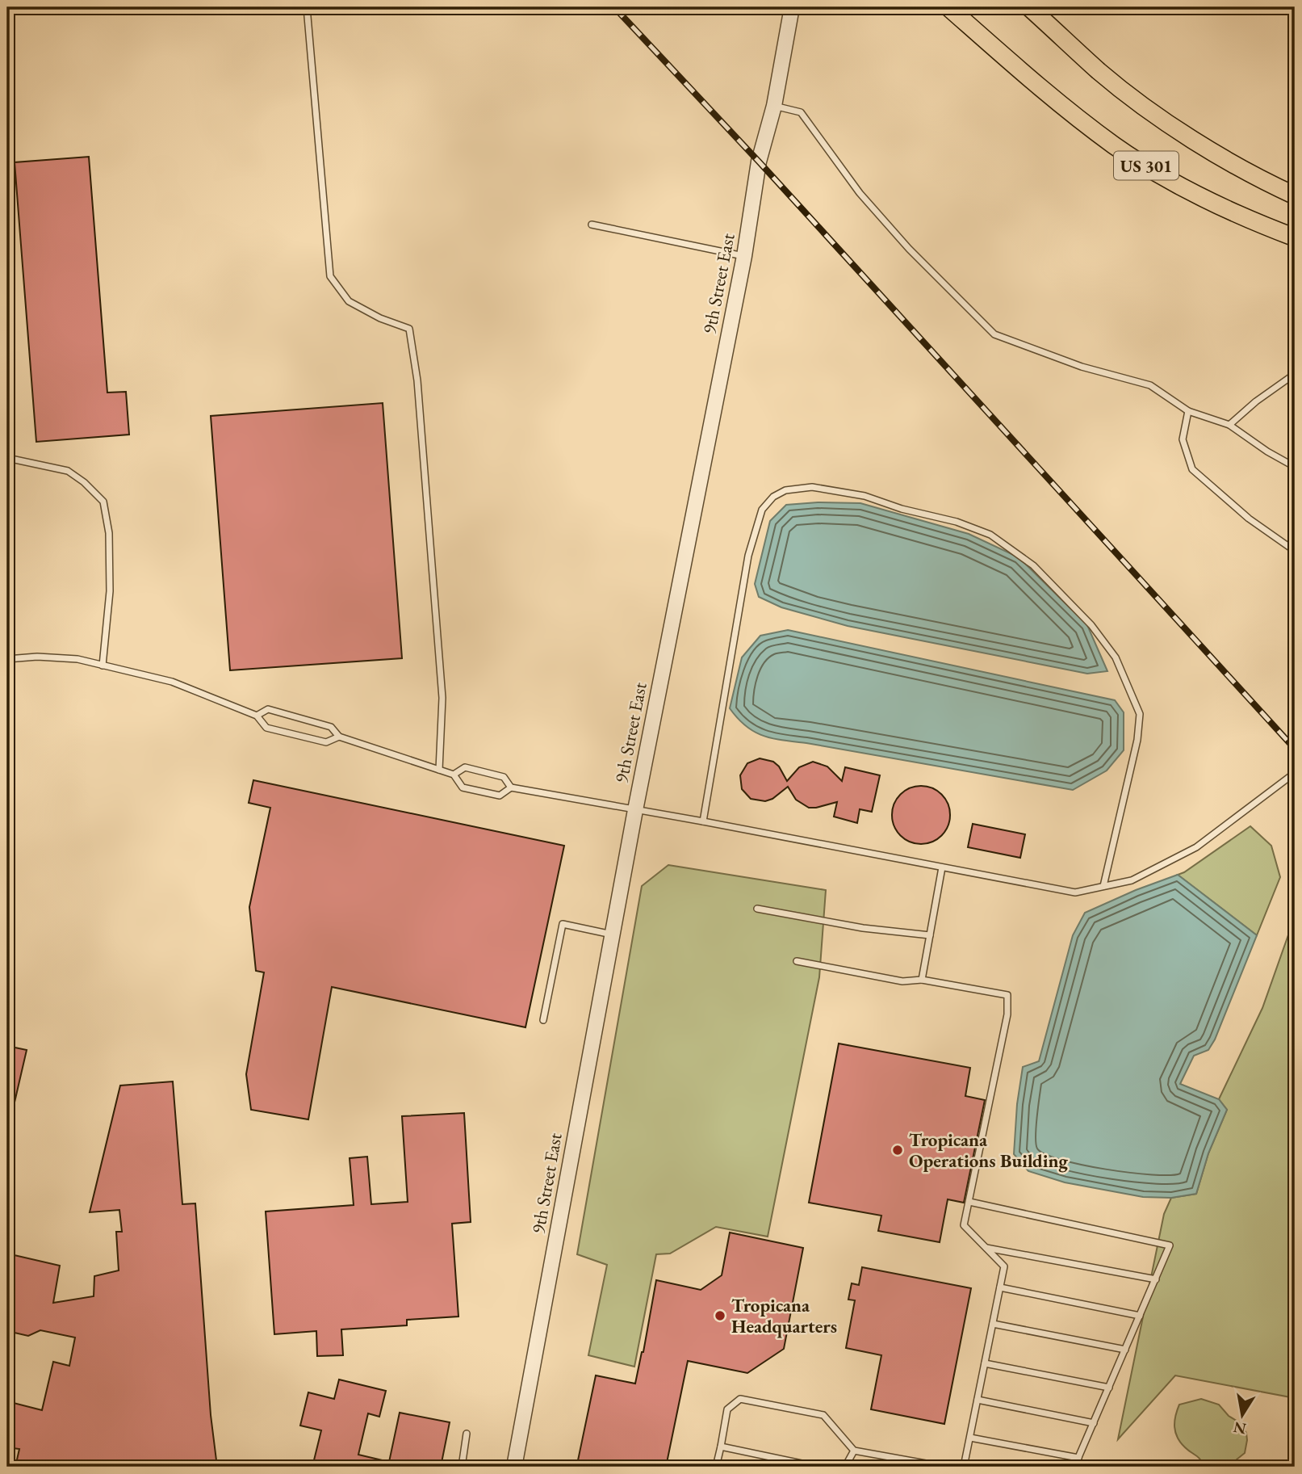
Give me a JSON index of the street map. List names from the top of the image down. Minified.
{"streets":{"main road":["US 301"],"street":["9th Street East"]},"places":["Tropicana Operations Building","Tropicana Headquarters"],"north":"bottom"}
